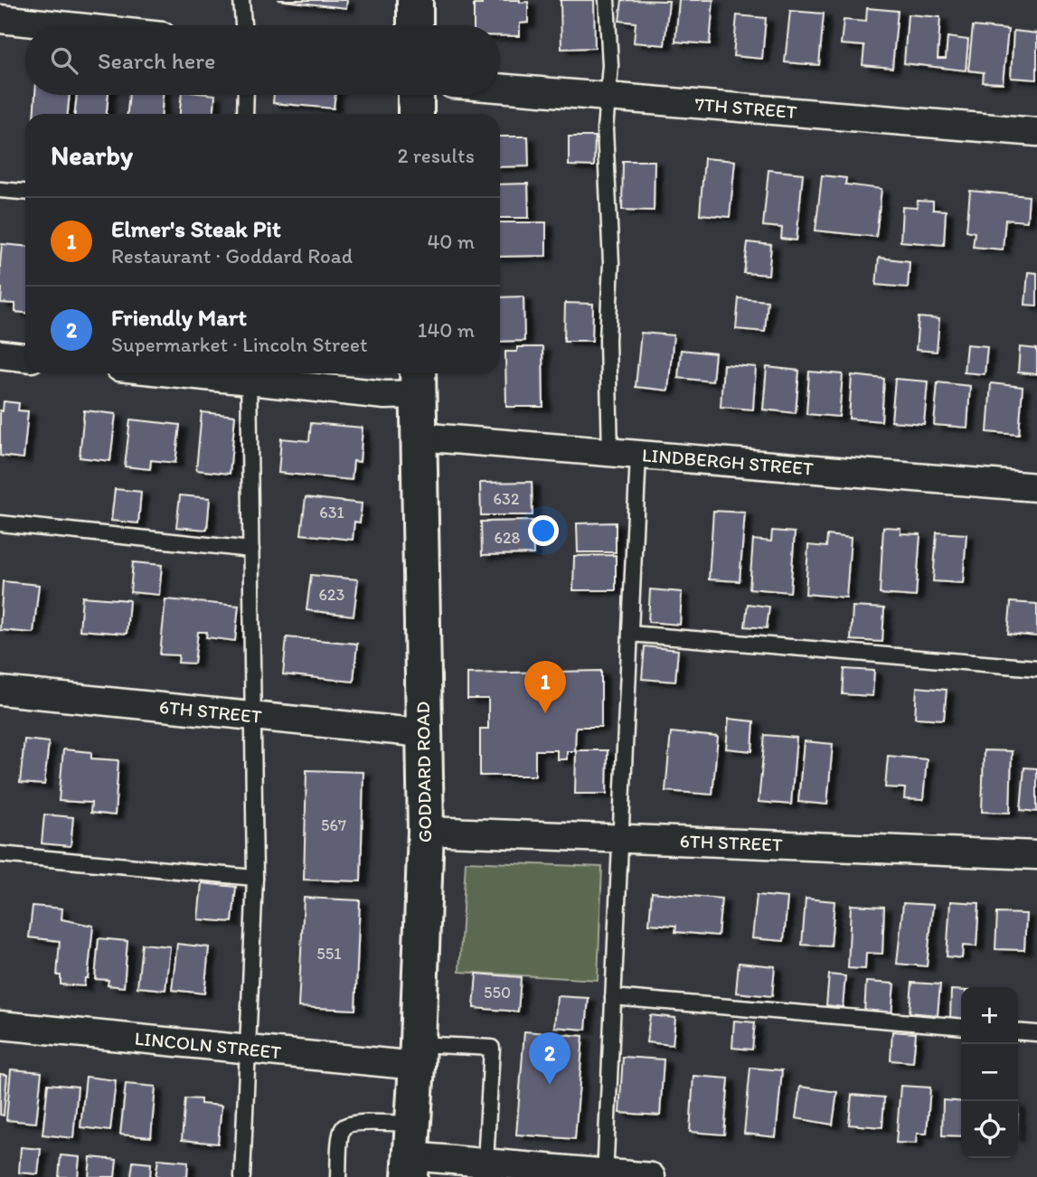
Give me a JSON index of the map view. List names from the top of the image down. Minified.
{"streets":{"street":["7TH STREET","LINDBERGH STREET","6TH STREET","GODDARD ROAD","LINCOLN STREET"]},"crossings":[["LINDBERGH STREET","GODDARD ROAD"],["6TH STREET","GODDARD ROAD"],["GODDARD ROAD","LINCOLN STREET"]],"house_numbers":["632","631","628","623","567","551","550"],"page":{"search":"Search here","heading":["Nearby","2 results"],"list":[{"mark":"1","name":"Elmer's Steak Pit","note":"Restaurant · Goddard Road","value":"40 m"},{"mark":"2","name":"Friendly Mart","note":"Supermarket · Lincoln Street","value":"140 m"}],"pins":["1","2"],"map_buttons":["+","−"]}}
